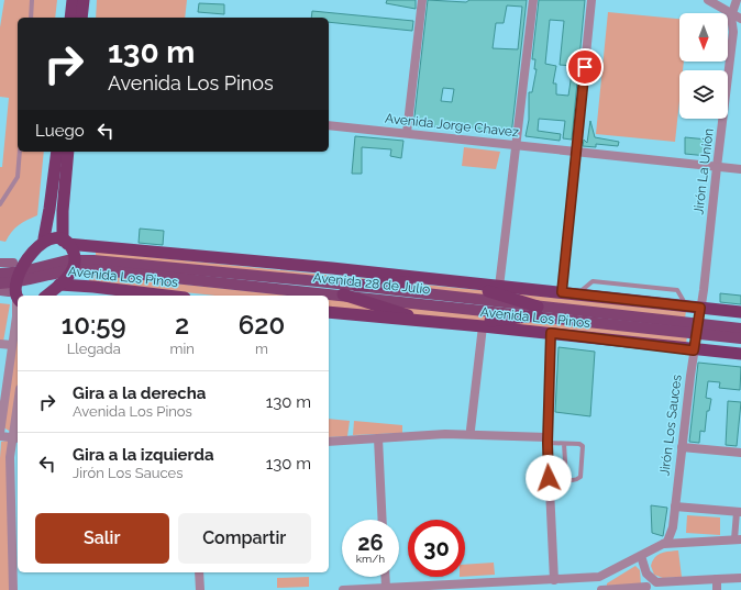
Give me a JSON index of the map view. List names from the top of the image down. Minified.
{"streets":{"highway":["Avenida Los Pinos","Avenida 28 de Julio"],"street":["Avenida Jorge Chavez","Jirón La Unión","Jirón Los Sauces"]},"crossings":[["Avenida Jorge Chavez","Jirón La Unión"],["Jirón La Unión","Avenida 28 de Julio"],["Jirón La Unión","Jirón Los Sauces"],["Avenida Los Pinos","Jirón Los Sauces"],["Avenida 28 de Julio","Jirón Los Sauces"]],"north":"bottom","page":{"turn":["130 m","Avenida Los Pinos"],"then":"Luego","eta":["10:59","Llegada","2","min","620","m"],"list":[{"name":"Gira a la derecha","note":"Avenida Los Pinos","value":"130 m"},{"name":"Gira a la izquierda","note":"Jirón Los Sauces","value":"130 m"}],"buttons":["Salir","Compartir"],"speed":"26 km/h","limit":"30"}}
